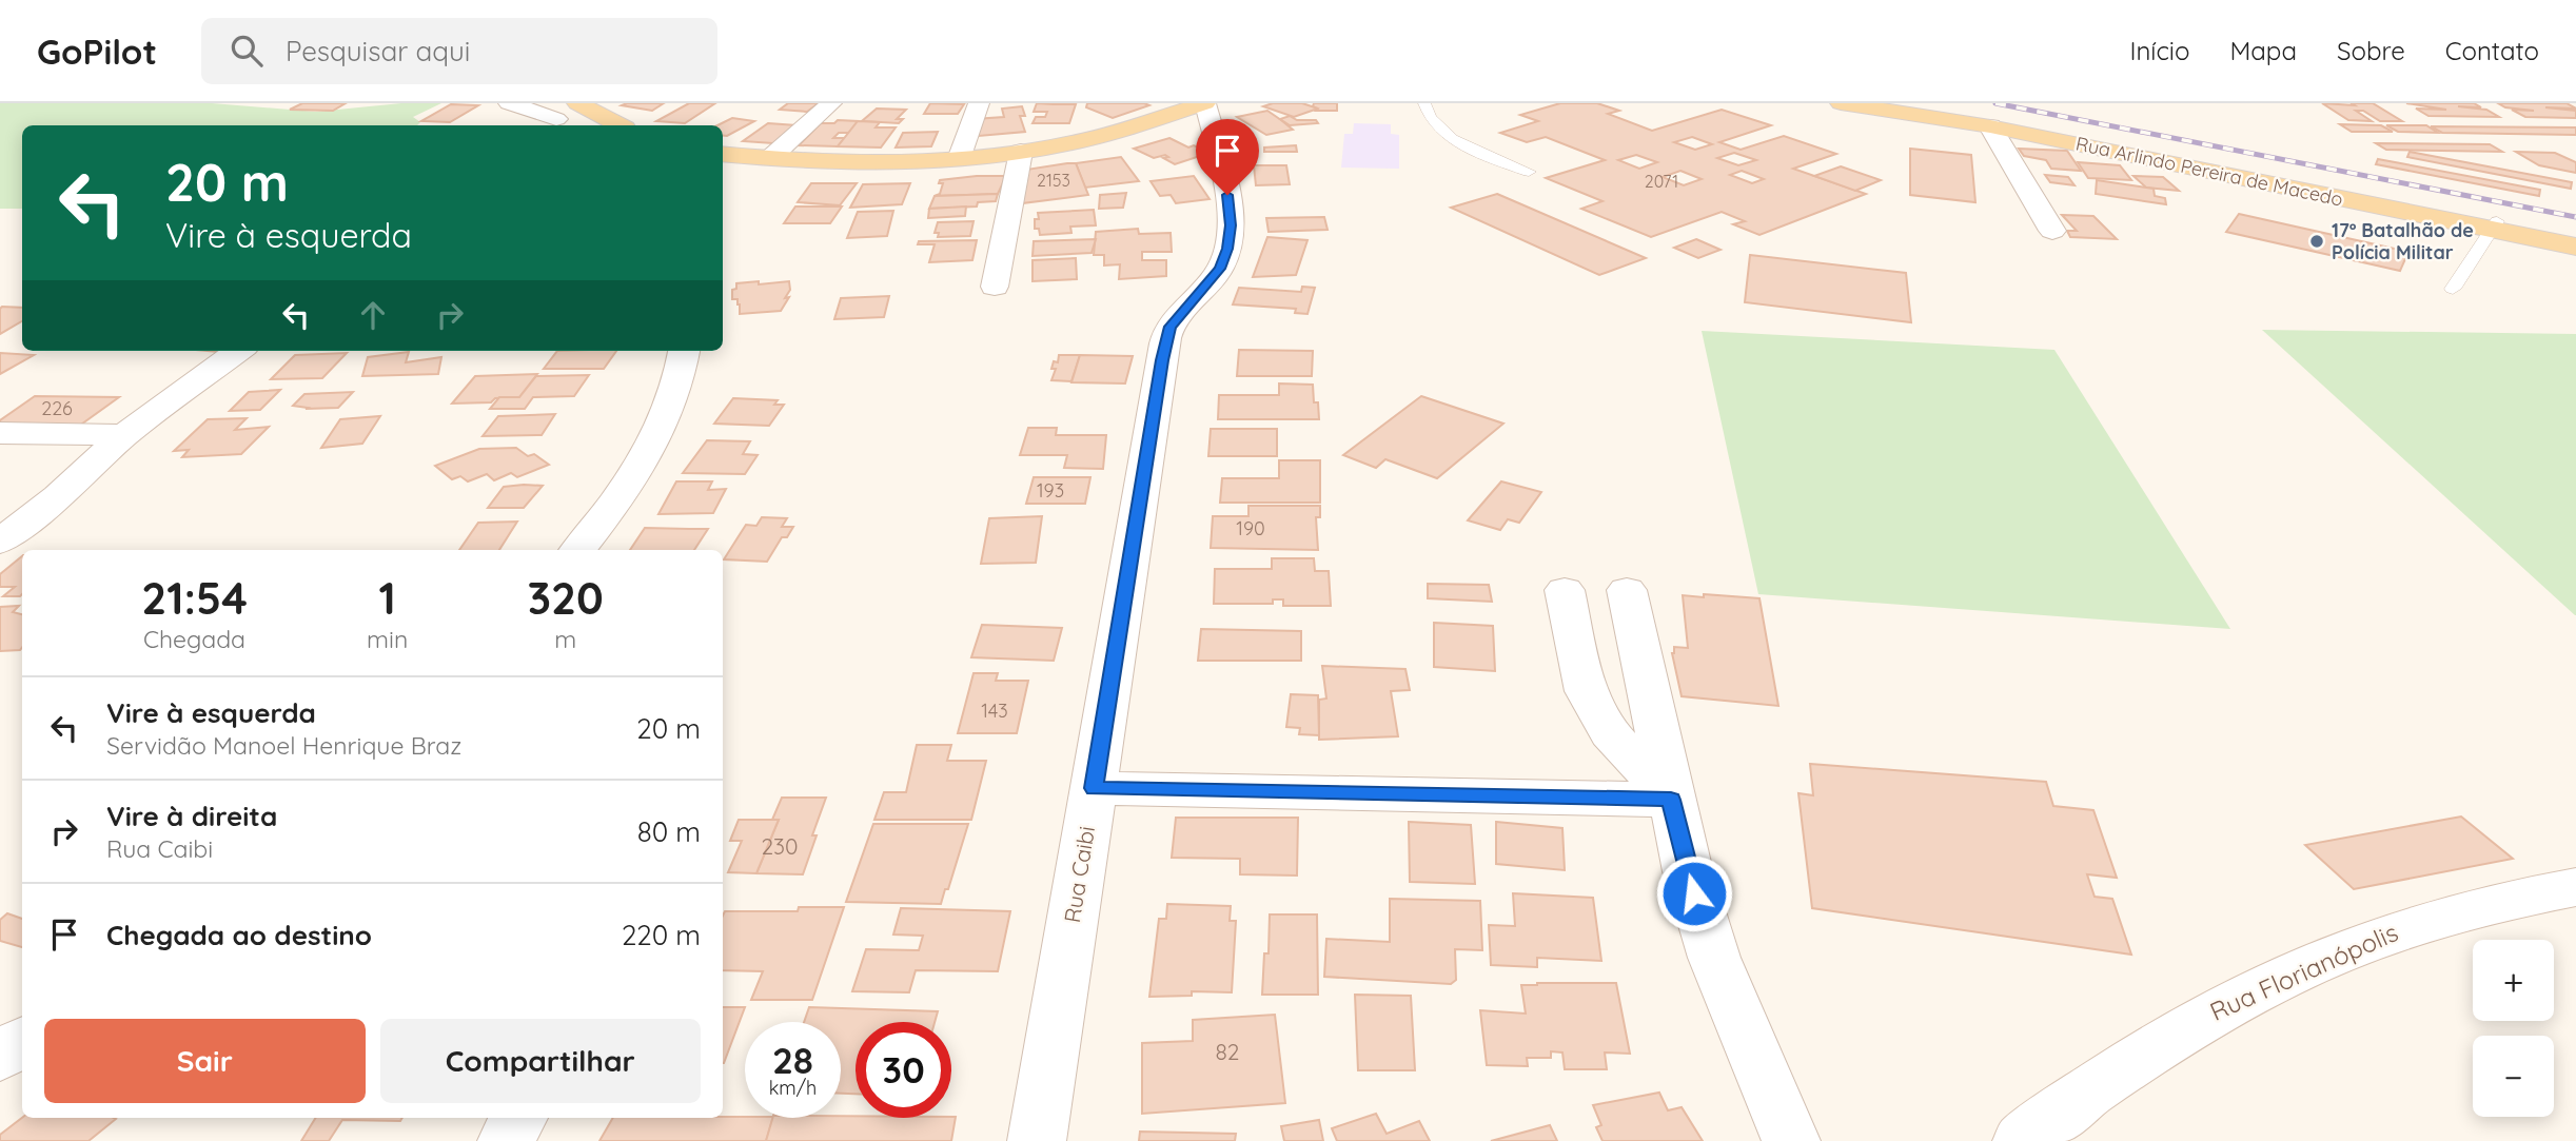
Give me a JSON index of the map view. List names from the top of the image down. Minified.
{"streets":{"main road":["Rua Arlindo Pereira de Macedo"],"street":["Rua Caibi","Rua Florianópolis"]},"places":["17º Batalhão de Polícia Militar"],"house_numbers":["2153","2071","226","193","190","143","230","82"],"page":{"header":"GoPilot","search":"Pesquisar aqui","nav":["Início","Mapa","Sobre","Contato"],"turn":["20 m","Vire à esquerda"],"eta":["21:54","Chegada","1","min","320","m"],"list":[{"name":"Vire à esquerda","note":"Servidão Manoel Henrique Braz","value":"20 m"},{"name":"Vire à direita","note":"Rua Caibi","value":"80 m"},{"name":"Chegada ao destino","value":"220 m"}],"map_buttons":["+","−"],"buttons":["Sair","Compartilhar"],"speed":"28 km/h","limit":"30"}}
